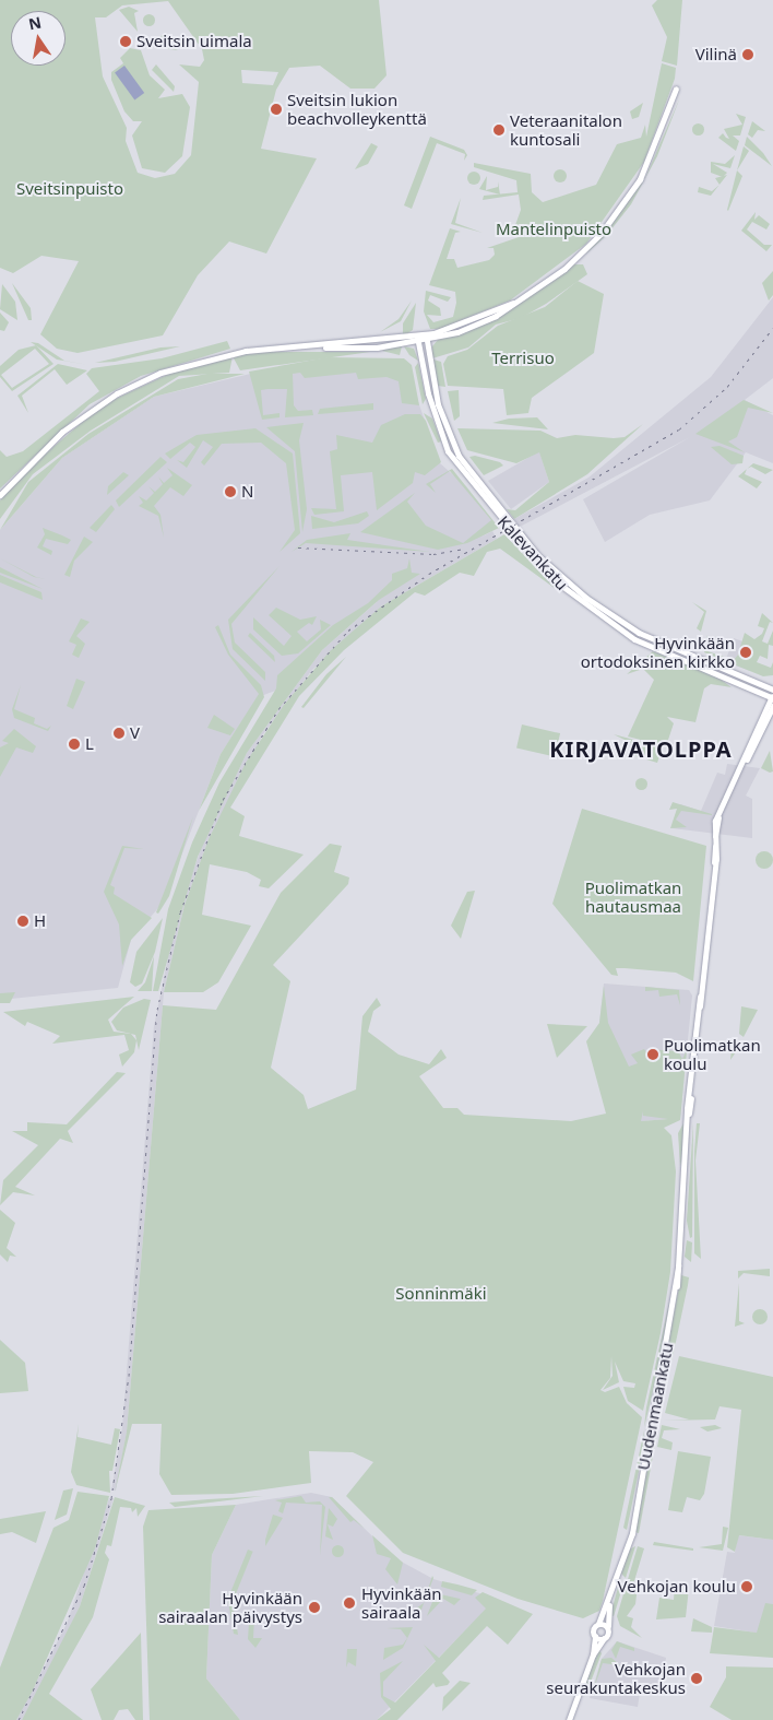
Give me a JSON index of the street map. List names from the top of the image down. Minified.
{"streets":{"main road":["Kalevankatu","Uudenmaankatu"]},"crossings":[["Kalevankatu","Uudenmaankatu"]],"districts":["KIRJAVATOLPPA"],"parks":["Sveitsinpuisto","Mantelinpuisto","Terrisuo","Puolimatkan hautausmaa","Sonninmäki"],"places":["Sveitsin uimala","Vilinä","Sveitsin lukion beachvolleykenttä","Veteraanitalon kuntosali","N","Hyvinkään ortodoksinen kirkko","V","L","H","Puolimatkan koulu","Vehkojan koulu","Hyvinkään sairaala","Hyvinkään sairaalan päivystys","Vehkojan seurakuntakeskus"],"north":"top"}
